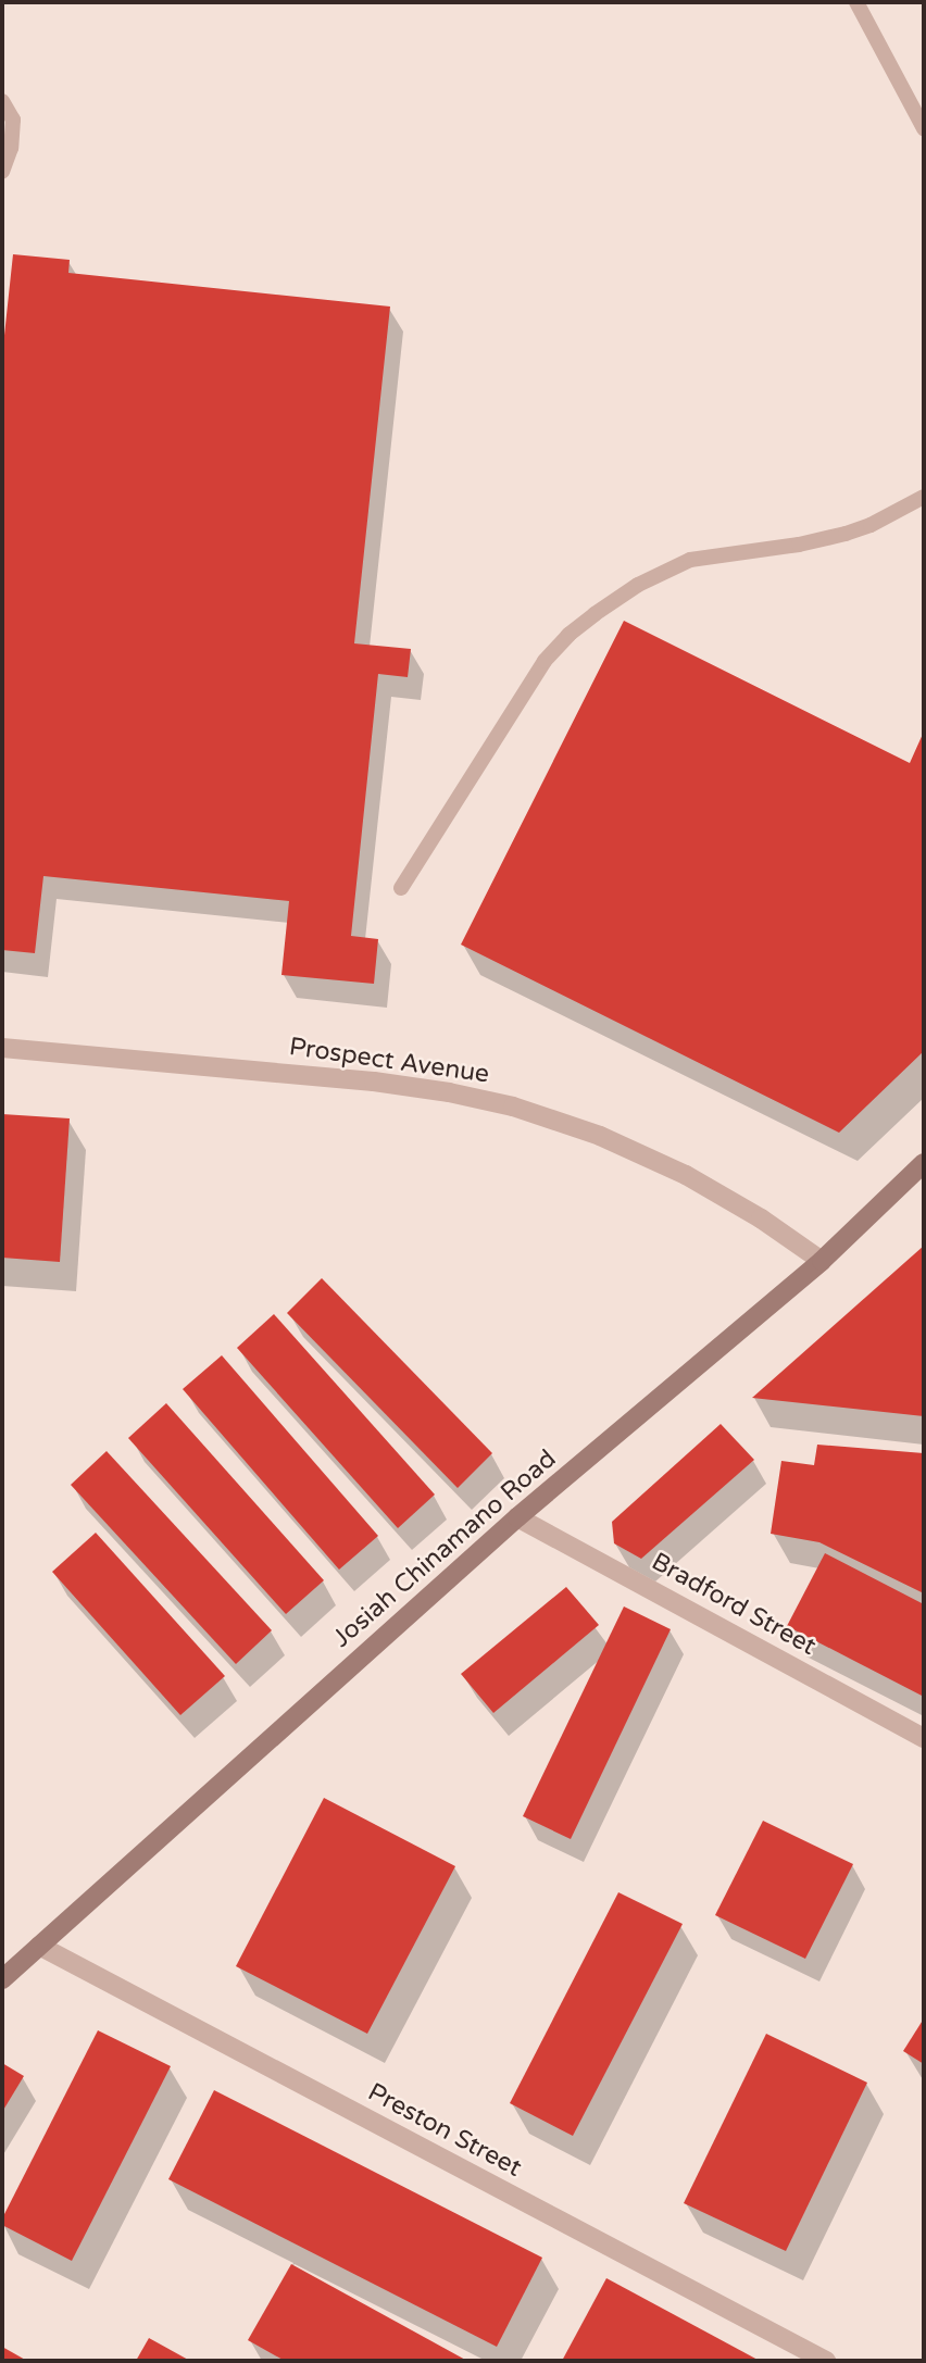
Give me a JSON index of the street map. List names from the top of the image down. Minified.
{"streets":{"street":["Prospect Avenue","Josiah Chinamano Road","Bradford Street","Preston Street"]},"crossings":[["Prospect Avenue","Josiah Chinamano Road"],["Josiah Chinamano Road","Bradford Street"],["Josiah Chinamano Road","Preston Street"]]}
